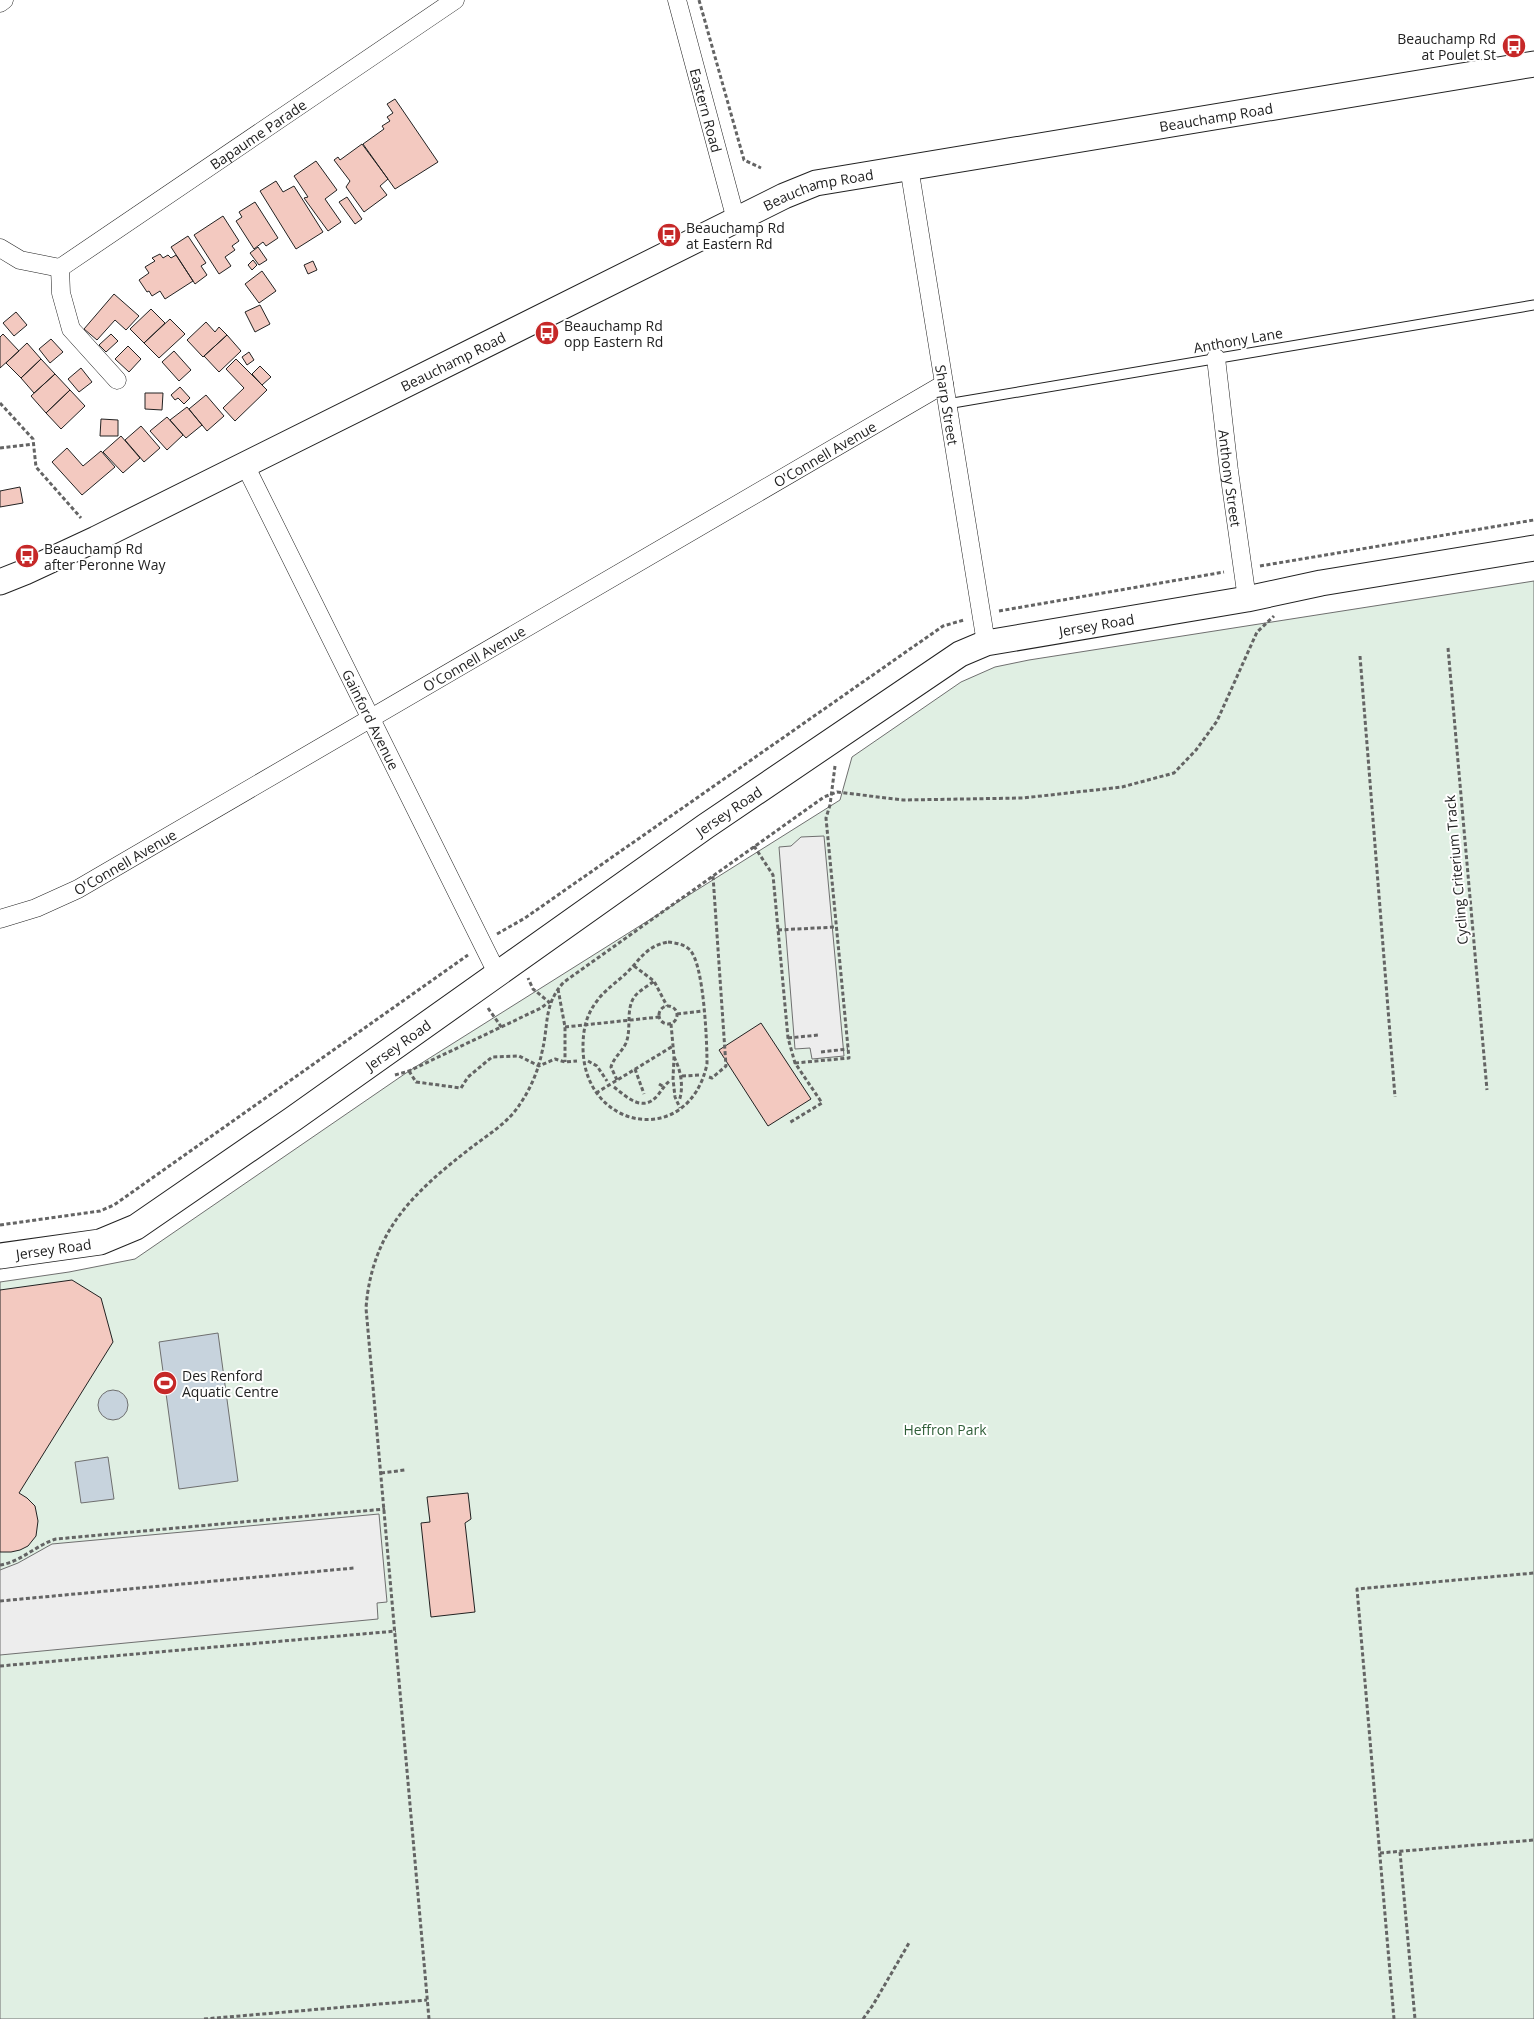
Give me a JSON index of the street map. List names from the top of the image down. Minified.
{"streets":{"street":["Eastern Road","Beauchamp Road","Bapaume Parade","Sharp Street","O'Connell Avenue","Anthony Street","Jersey Road","Gainford Avenue"],"lane":["Anthony Lane"],"path":["Cycling Criterium Track"]},"crossings":[["Eastern Road","Beauchamp Road"],["Beauchamp Road","Sharp Street"],["Beauchamp Road","Gainford Avenue"],["Anthony Lane","Sharp Street"],["Anthony Lane","Anthony Street"],["Sharp Street","O'Connell Avenue"],["Sharp Street","Jersey Road"],["O'Connell Avenue","Gainford Avenue"],["Anthony Street","Jersey Road"],["Jersey Road","Gainford Avenue"]],"parks":["Heffron Park"],"places":{"bus stop":["Beauchamp Rd at Poulet St","Beauchamp Rd at Eastern Rd","Beauchamp Rd opp Eastern Rd","Beauchamp Rd after Peronne Way"],"sports":["Des Renford Aquatic Centre"]}}
